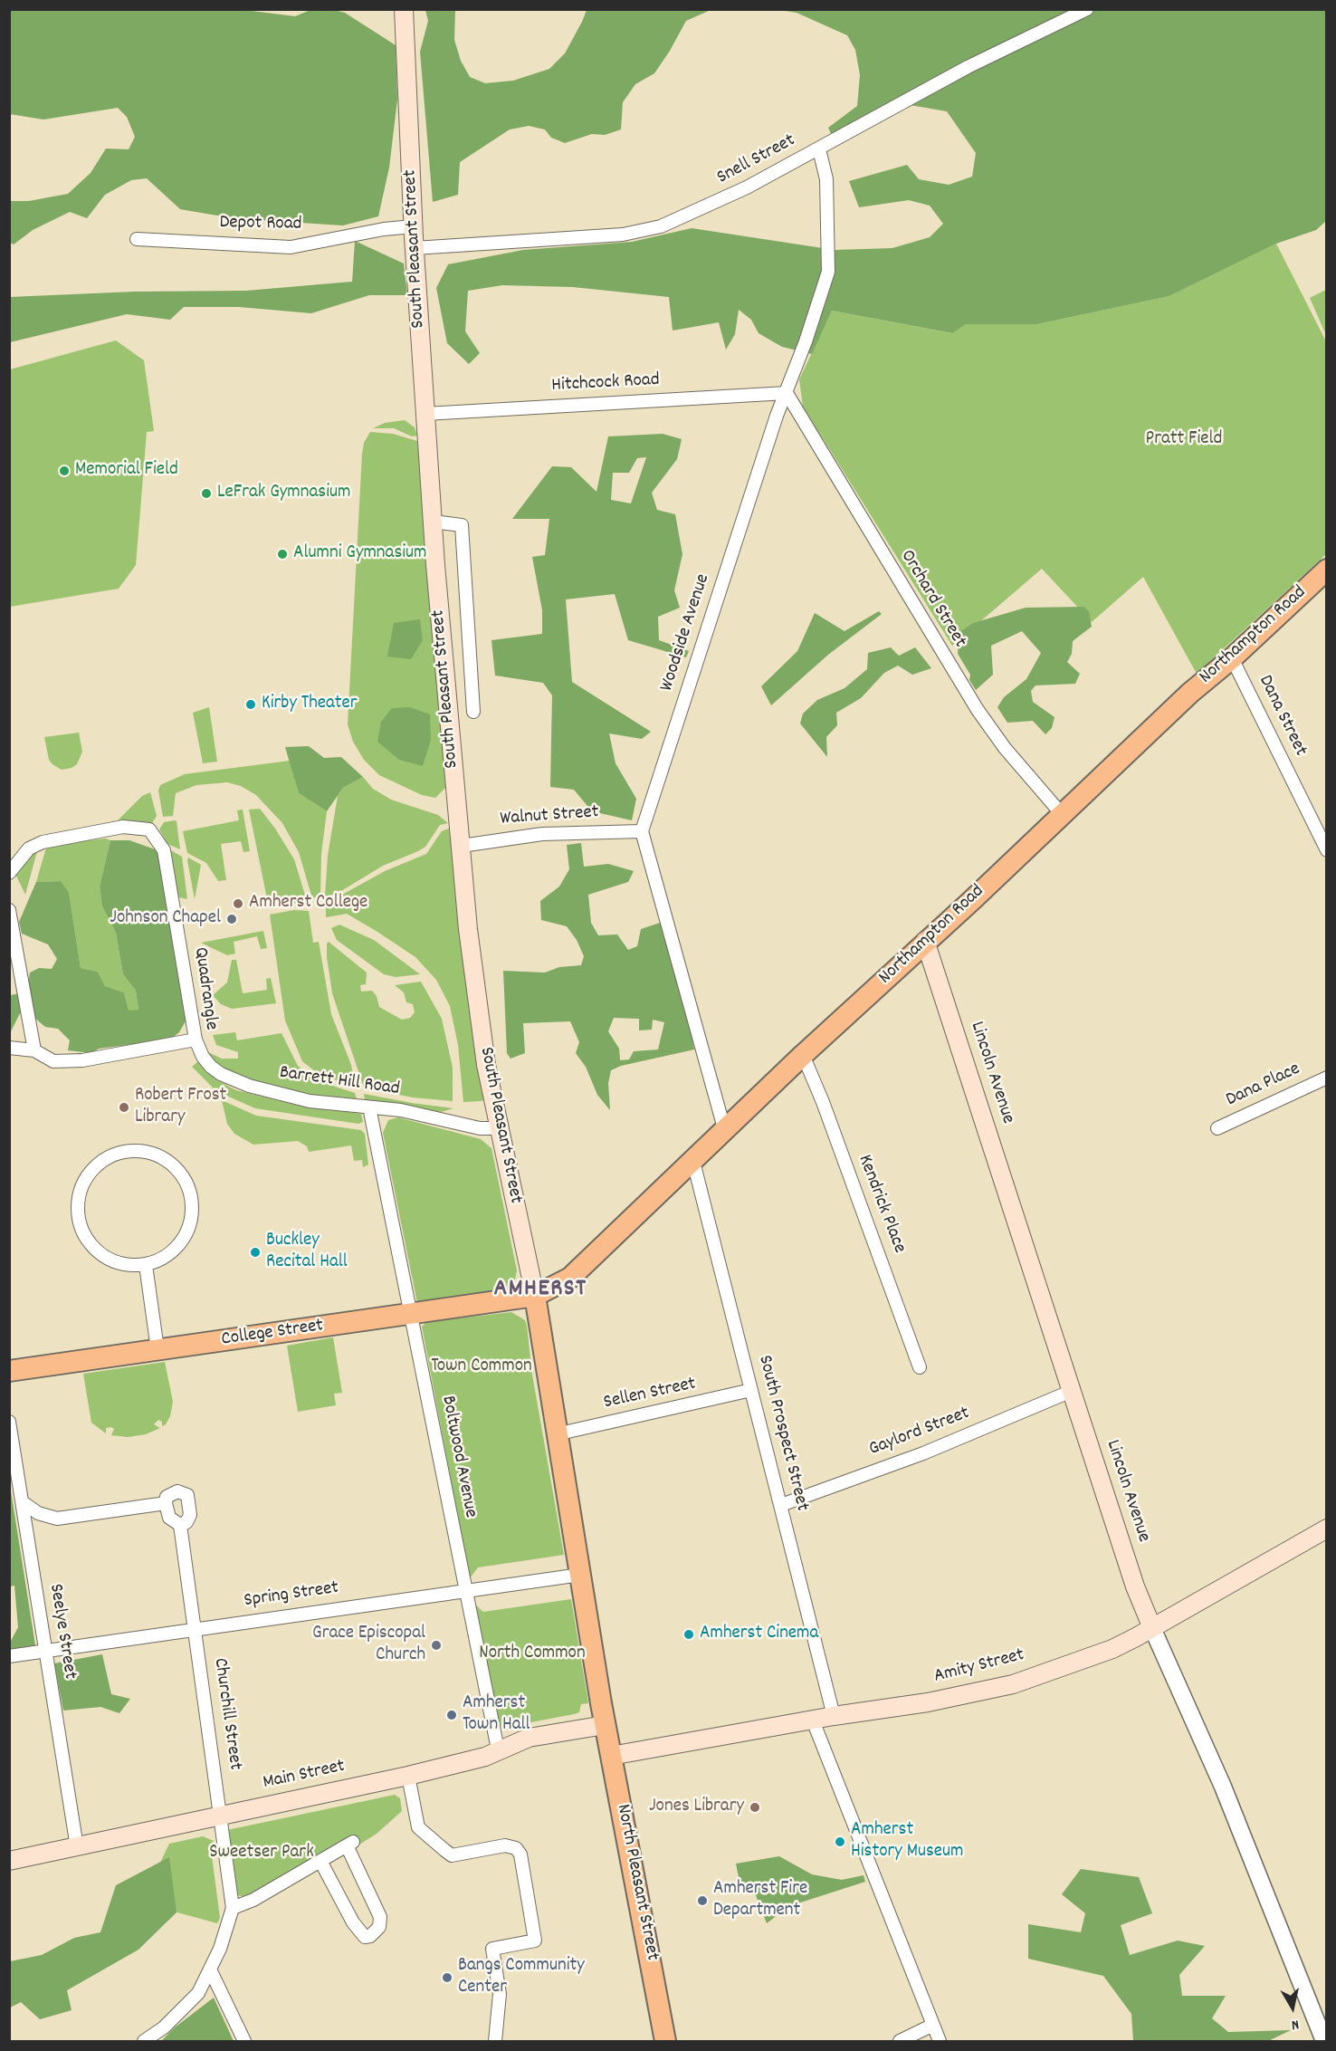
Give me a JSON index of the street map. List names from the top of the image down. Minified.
{"streets":{"main road":["South Pleasant Street","Northampton Road","Lincoln Avenue","College Street","Amity Street","Main Street","North Pleasant Street"],"street":["Snell Street","Depot Road","Hitchcock Road","Orchard Street","Woodside Avenue","Dana Street","Walnut Street","Quadrangle","Barrett Hill Road","Dana Place","Kendrick Place","Sellen Street","Gaylord Street","South Prospect Street","Boltwood Avenue","Spring Street","Seelye Street","Churchill Street"]},"crossings":[["Snell Street","South Pleasant Street"],["Snell Street","Woodside Avenue"],["Depot Road","South Pleasant Street"],["South Pleasant Street","Hitchcock Road"],["South Pleasant Street","Northampton Road"],["South Pleasant Street","Walnut Street"],["South Pleasant Street","Barrett Hill Road"],["South Pleasant Street","College Street"],["South Pleasant Street","Sellen Street"],["South Pleasant Street","Spring Street"],["South Pleasant Street","Main Street"],["South Pleasant Street","North Pleasant Street"],["Hitchcock Road","Orchard Street"],["Hitchcock Road","Woodside Avenue"],["Orchard Street","Woodside Avenue"],["Orchard Street","Northampton Road"],["Woodside Avenue","Walnut Street"],["Northampton Road","Dana Street"],["Northampton Road","Lincoln Avenue"],["Northampton Road","Kendrick Place"],["Northampton Road","College Street"],["Northampton Road","South Prospect Street"],["Quadrangle","Barrett Hill Road"],["Lincoln Avenue","Gaylord Street"],["Lincoln Avenue","Amity Street"],["Barrett Hill Road","Boltwood Avenue"],["College Street","Boltwood Avenue"],["Sellen Street","South Prospect Street"],["Gaylord Street","South Prospect Street"],["South Prospect Street","Amity Street"],["Boltwood Avenue","Spring Street"],["Boltwood Avenue","Main Street"],["Spring Street","Seelye Street"],["Spring Street","Churchill Street"],["Seelye Street","Churchill Street"],["Seelye Street","Main Street"],["Amity Street","North Pleasant Street"],["Churchill Street","Main Street"],["Main Street","North Pleasant Street"]],"districts":["AMHERST"],"parks":["Pratt Field","Town Common","North Common","Sweetser Park"],"places":["Memorial Field","LeFrak Gymnasium","Alumni Gymnasium","Kirby Theater","Amherst College","Johnson Chapel","Robert Frost Library","Buckley Recital Hall","Amherst Cinema","Grace Episcopal Church","Amherst Town Hall","Jones Library","Amherst History Museum","Amherst Fire Department","Bangs Community Center"],"north":"bottom"}
